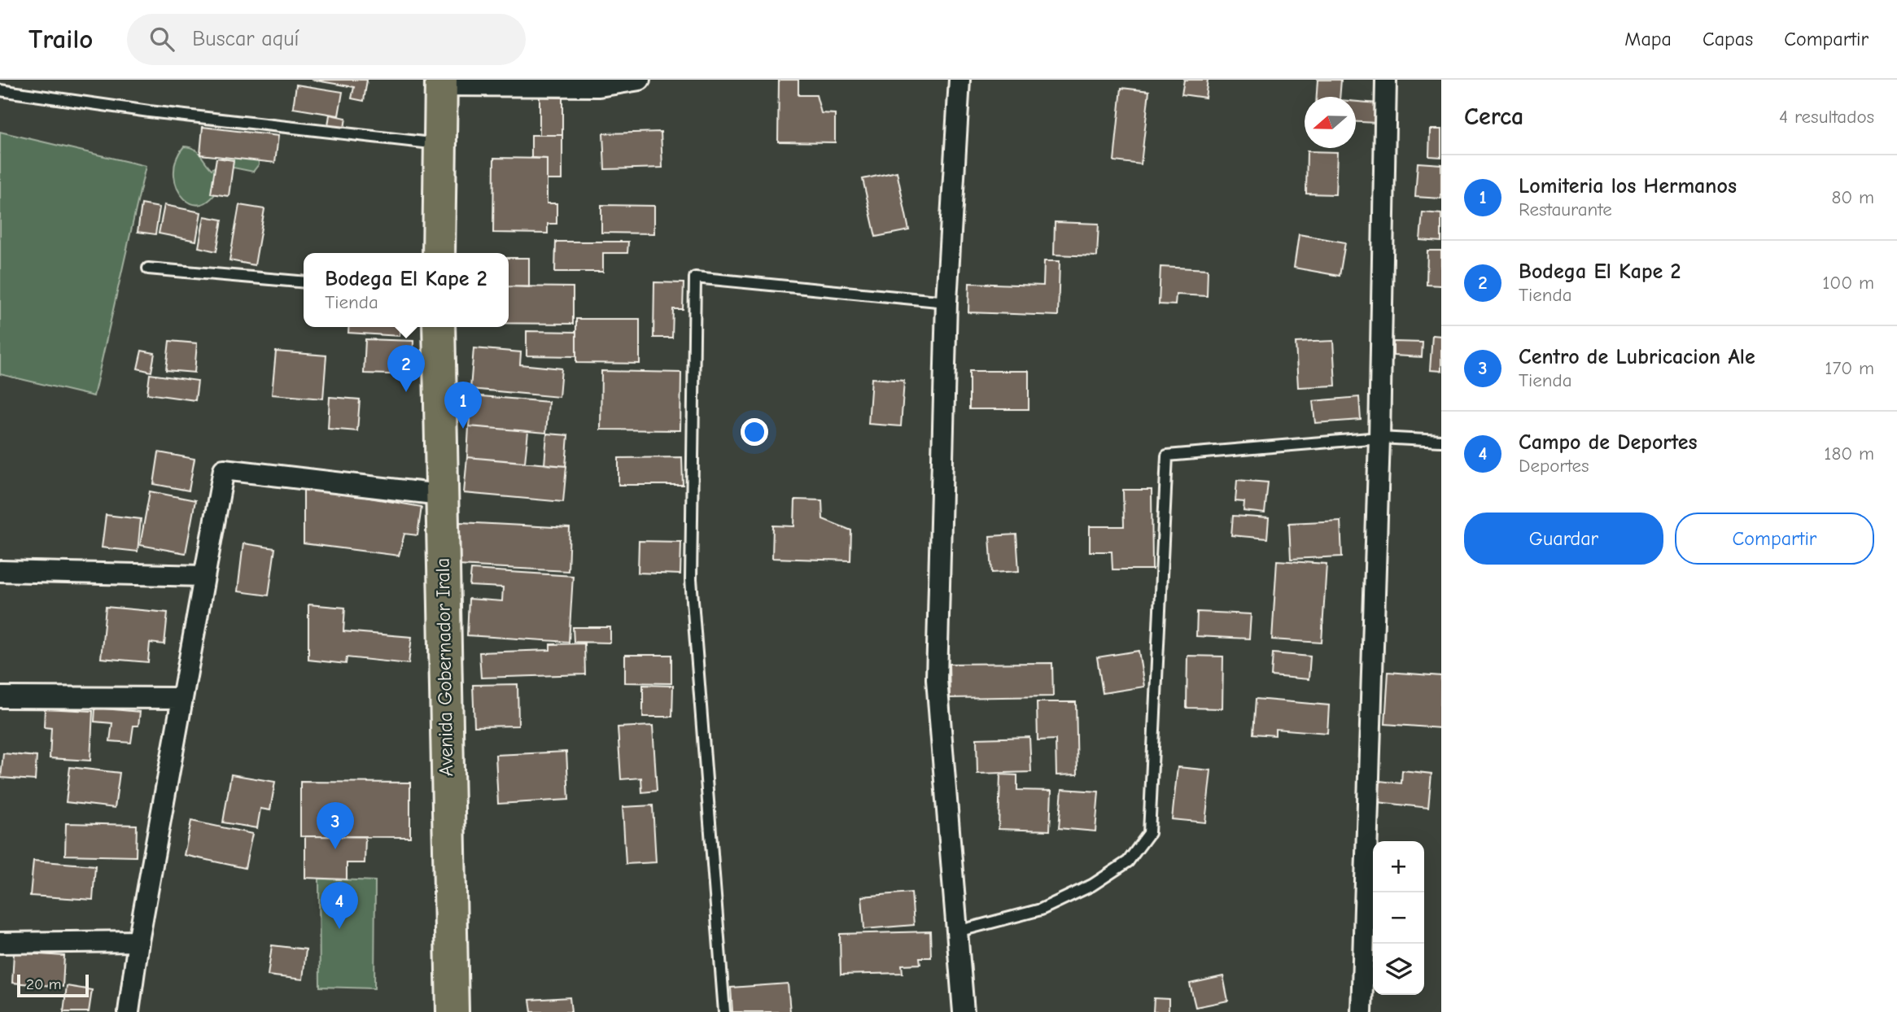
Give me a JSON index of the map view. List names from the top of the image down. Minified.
{"streets":{"main road":["Avenida Gobernador Irala"]},"scale_bar":"20 m","north":"left","page":{"header":"Trailo","search":"Buscar aquí","nav":["Mapa","Capas","Compartir"],"heading":["Cerca","4 resultados"],"list":[{"mark":"1","name":"Lomiteria los Hermanos","note":"Restaurante","value":"80 m"},{"mark":"2","name":"Bodega El Kape 2","note":"Tienda","value":"100 m"},{"mark":"3","name":"Centro de Lubricacion Ale","note":"Tienda","value":"170 m"},{"mark":"4","name":"Campo de Deportes","note":"Deportes","value":"180 m"}],"popup":["Bodega El Kape 2","Tienda"],"pins":["2","1","3","4"],"buttons":["Guardar","Compartir"],"map_buttons":["+","−"],"scale":"20 m"}}
